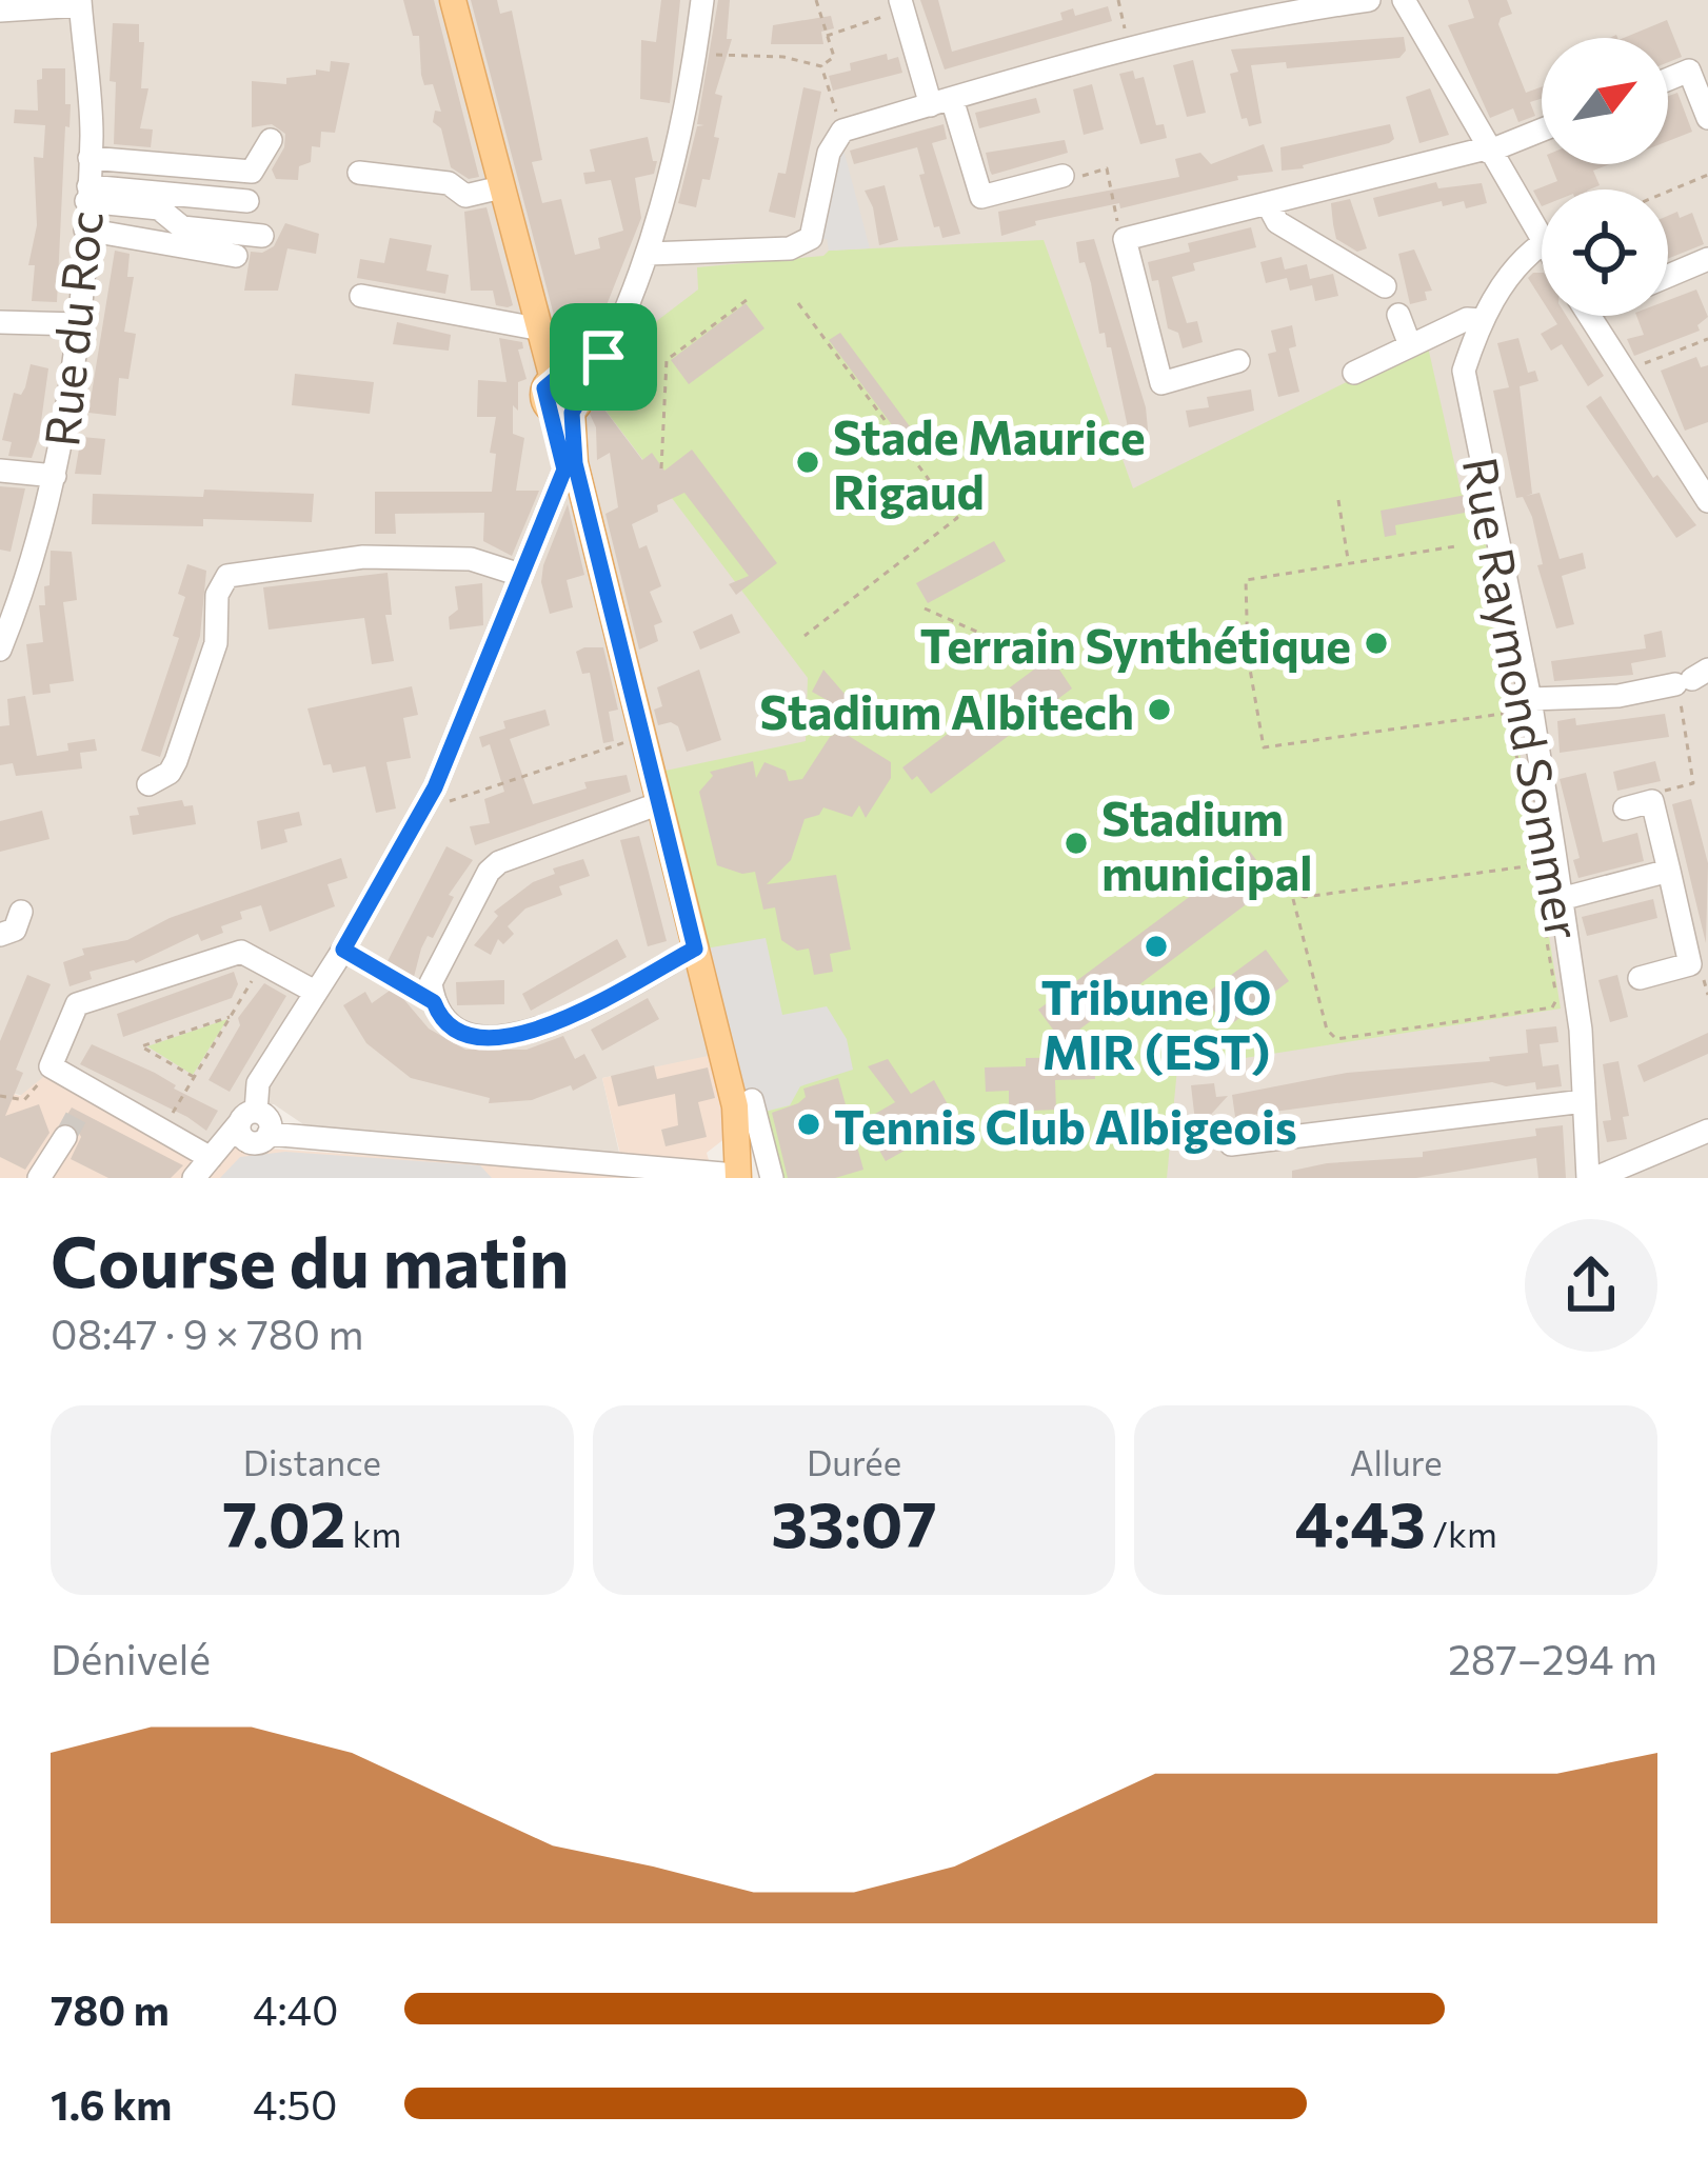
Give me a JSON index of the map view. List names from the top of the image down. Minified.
{"streets":{"street":["Rue du Roc","Rue Raymond Sommer"]},"places":["Stade Maurice Rigaud","Terrain Synthétique","Stadium Albitech","Stadium municipal","Tribune JO MIR (EST)","Tennis Club Albigeois"],"north":"top right","page":{"heading":["Course du matin","08:47 · 9 × 780 m"],"stats":[["Distance","7.02 km"],["Durée","33:07"],["Allure","4:43 /km"]],"chart":["Dénivelé","287–294 m"],"list":[{"name":"780 m","note":"4:40"},{"name":"1.6 km","note":"4:50"}]}}
